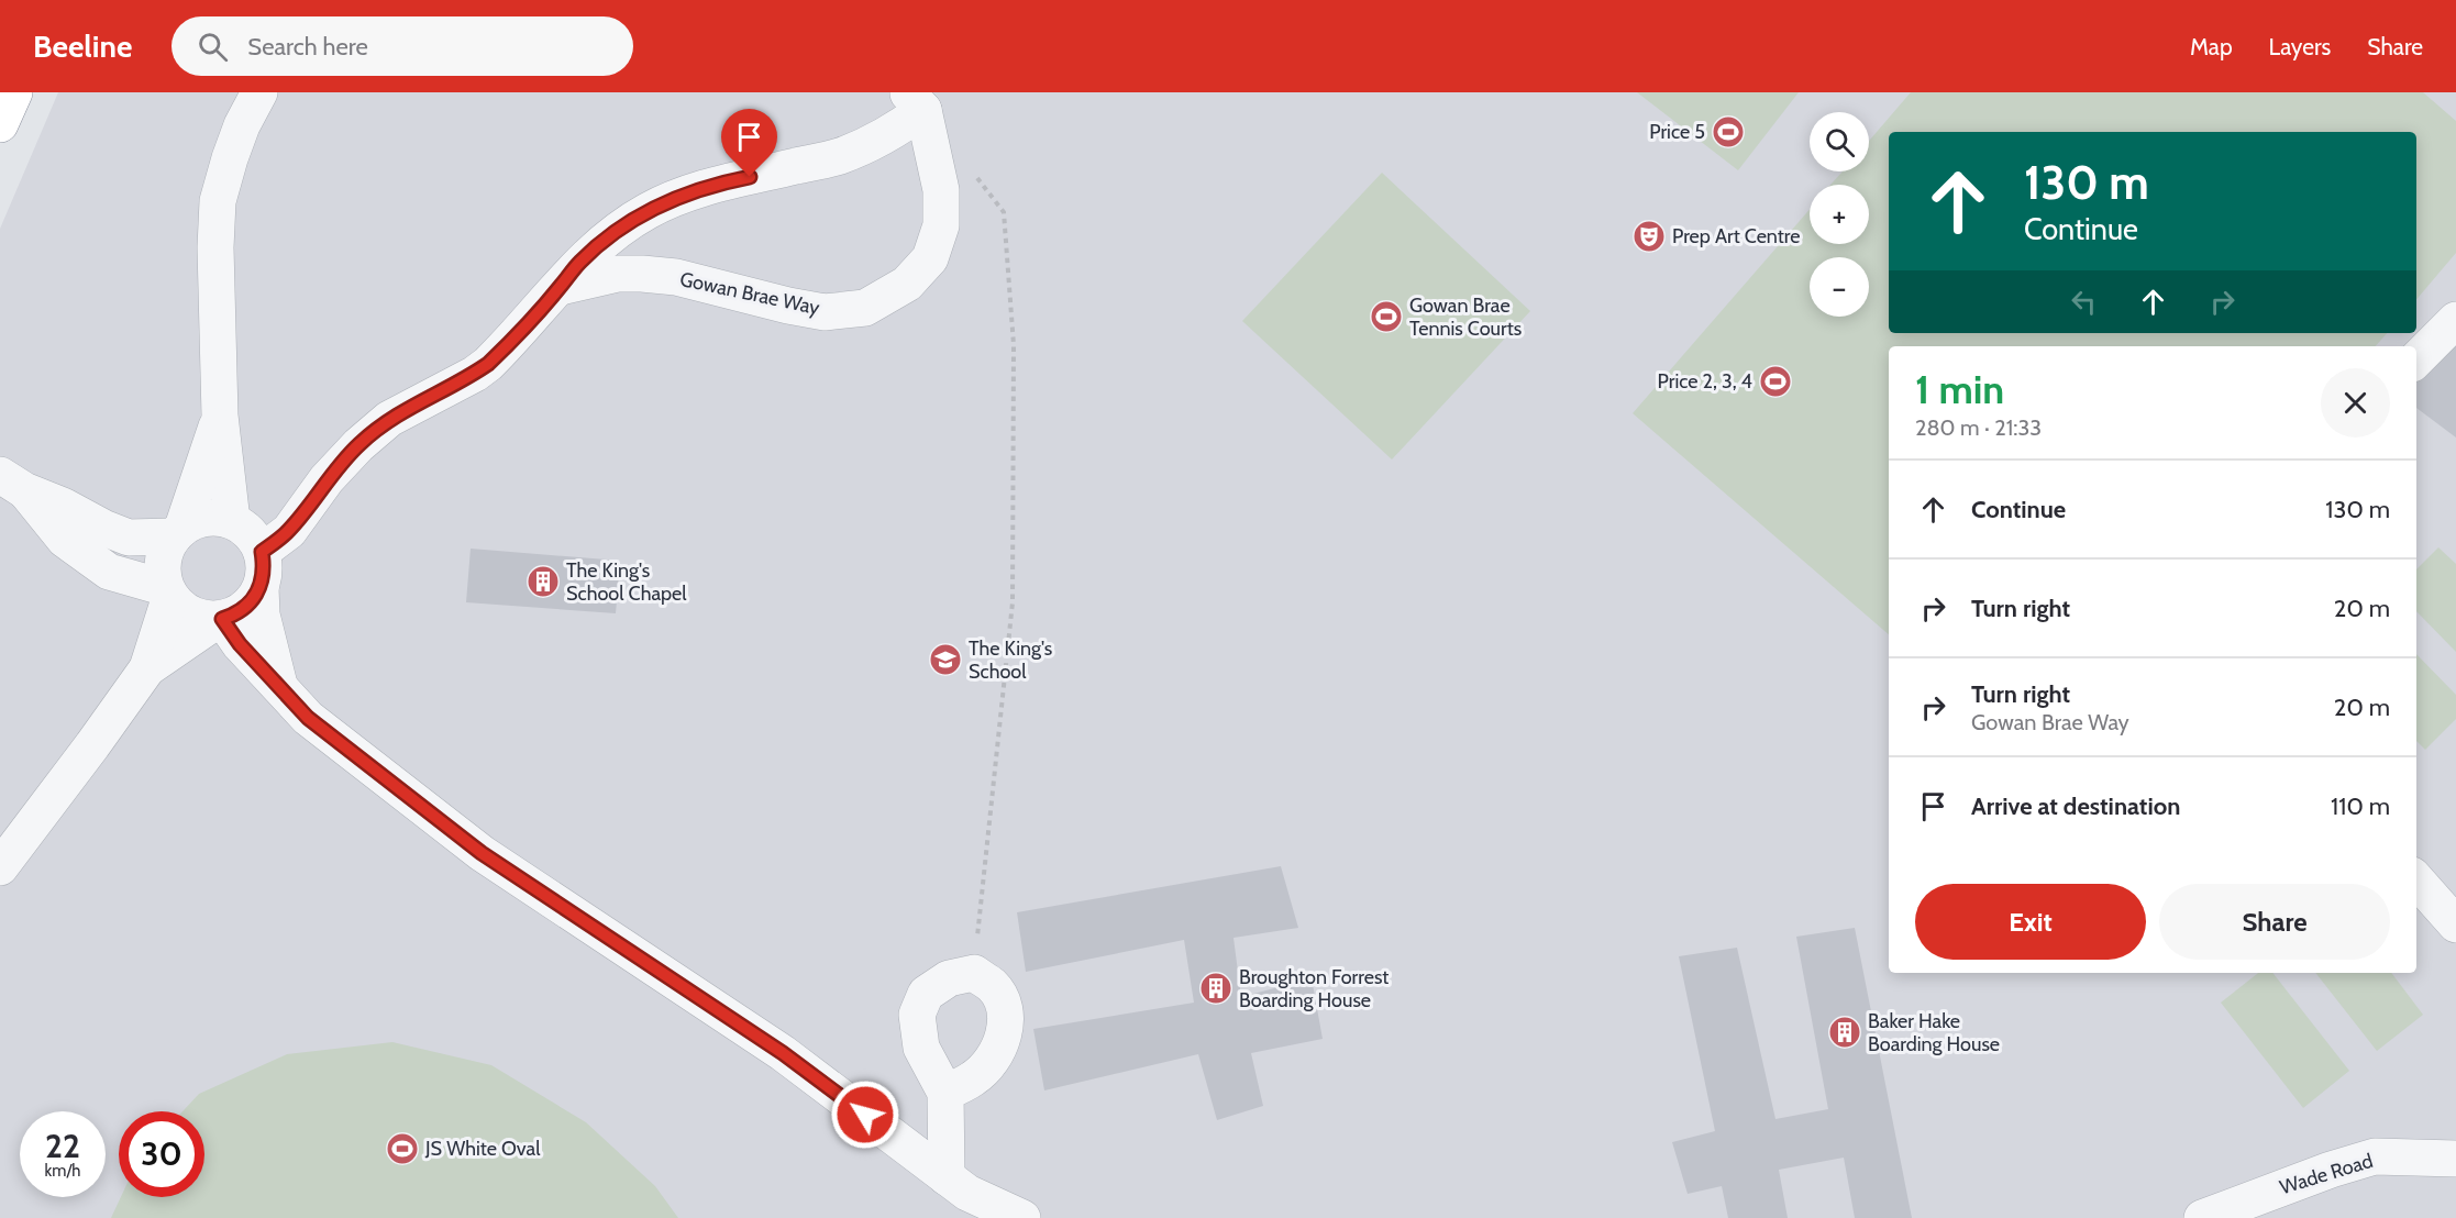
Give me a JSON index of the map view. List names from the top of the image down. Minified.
{"streets":{"street":["Gowan Brae Way","Wade Road"]},"places":{"sports":["Price 5","Gowan Brae Tennis Courts","Price 2, 3, 4","JS White Oval"],"theatre":["Prep Art Centre"],"building":["The King's School Chapel","Broughton Forrest Boarding House","Baker Hake Boarding House"],"school or university":["The King's School"]},"page":{"header":"Beeline","search":"Search here","nav":["Map","Layers","Share"],"map_buttons":["+","−"],"turn":["130 m","Continue"],"heading":["1 min","280 m · 21:33"],"list":[{"name":"Continue","value":"130 m"},{"name":"Turn right","value":"20 m"},{"name":"Turn right","note":"Gowan Brae Way","value":"20 m"},{"name":"Arrive at destination","value":"110 m"}],"buttons":["Exit","Share"],"speed":"22 km/h","limit":"30"}}
